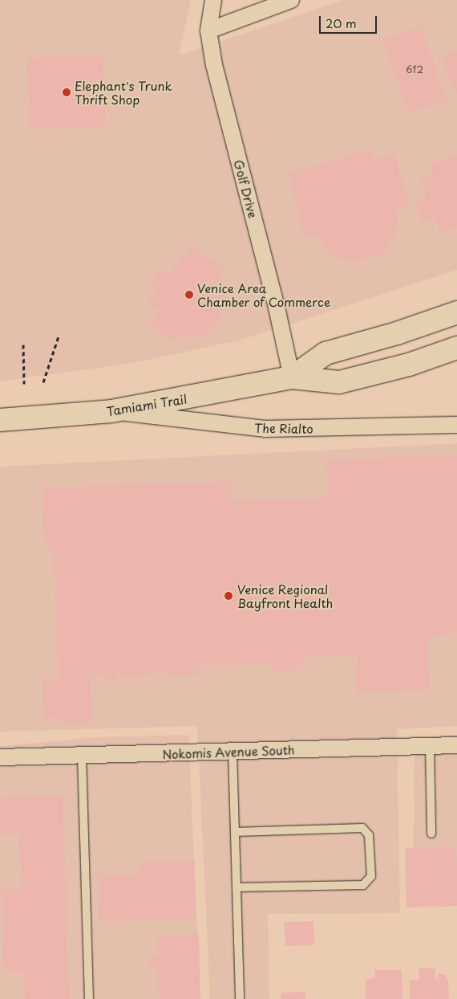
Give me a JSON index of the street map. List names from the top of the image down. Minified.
{"streets":{"main road":["Tamiami Trail"],"street":["Golf Drive","The Rialto","Nokomis Avenue South"]},"crossings":[["Golf Drive","Tamiami Trail"],["Tamiami Trail","The Rialto"]],"places":["Elephant's Trunk Thrift Shop","Venice Area Chamber of Commerce","Venice Regional Bayfront Health"],"house_numbers":["612"],"scale_bar":"20 m"}
